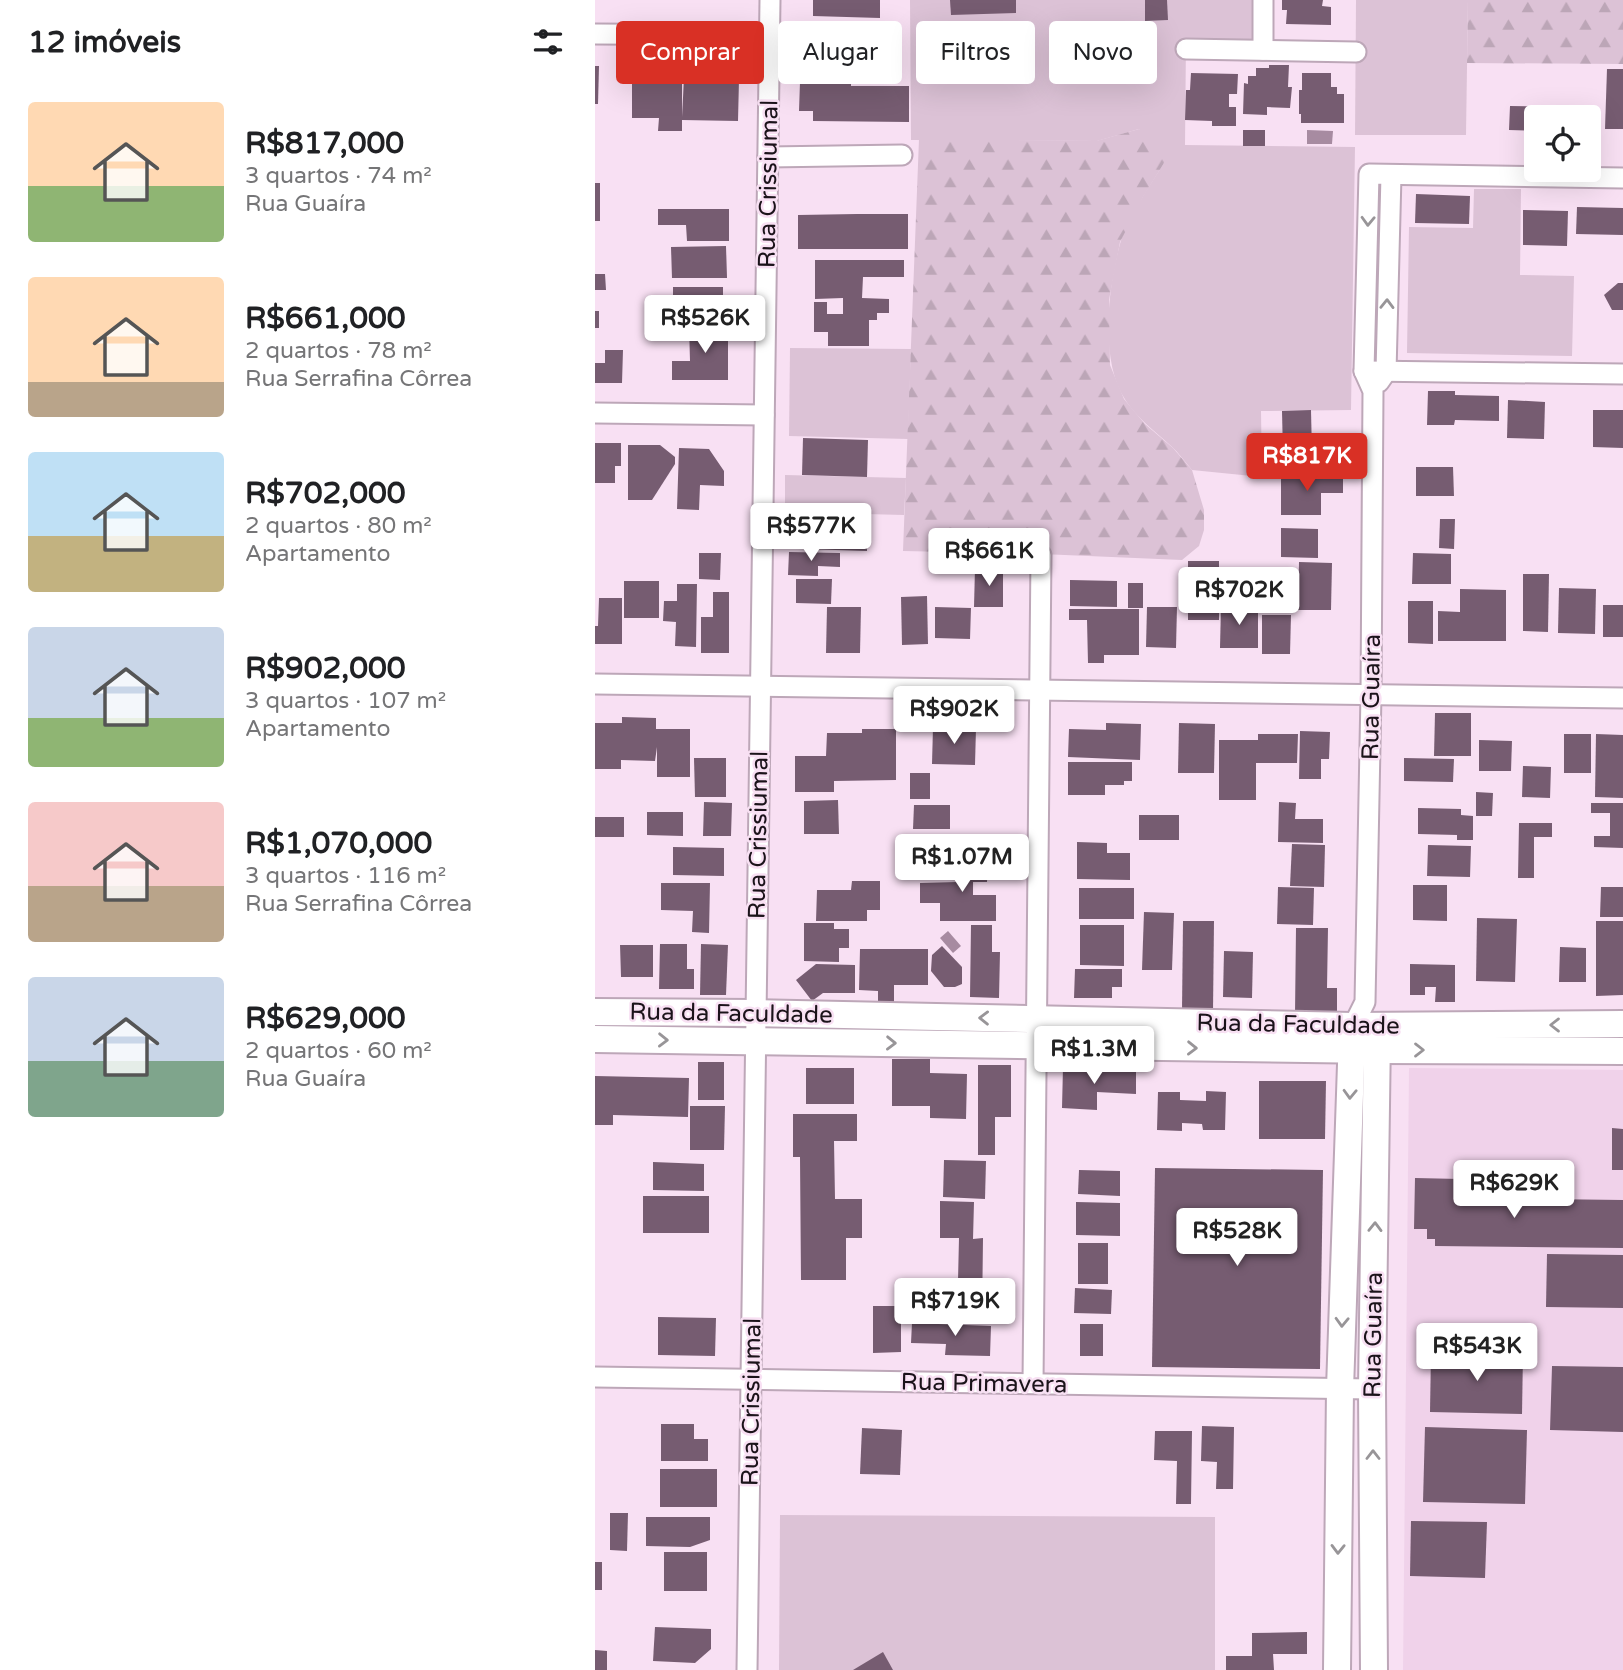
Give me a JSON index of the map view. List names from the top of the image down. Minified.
{"streets":{"street":["Rua Crissiumal","Rua Guaíra","Rua da Faculdade","Rua Primavera"]},"crossings":[["Rua Crissiumal","Rua da Faculdade"],["Rua Crissiumal","Rua Primavera"],["Rua Guaíra","Rua da Faculdade"],["Rua Guaíra","Rua Primavera"]],"page":{"heading":"12 imóveis","chip":["Comprar","Alugar","Filtros","Novo"],"list":[{"name":"R$817,000","note":"3 quartos · 74 m² · Rua Guaíra"},{"name":"R$661,000","note":"2 quartos · 78 m² · Rua Serrafina Côrrea"},{"name":"R$702,000","note":"2 quartos · 80 m² · Apartamento"},{"name":"R$902,000","note":"3 quartos · 107 m² · Apartamento"},{"name":"R$1,070,000","note":"3 quartos · 116 m² · Rua Serrafina Côrrea"},{"name":"R$629,000","note":"2 quartos · 60 m² · Rua Guaíra"}],"price":["R$526K","R$817K","R$577K","R$661K","R$702K","R$902K","R$1.07M","R$1.3M","R$629K","R$528K","R$719K","R$543K"]}}
